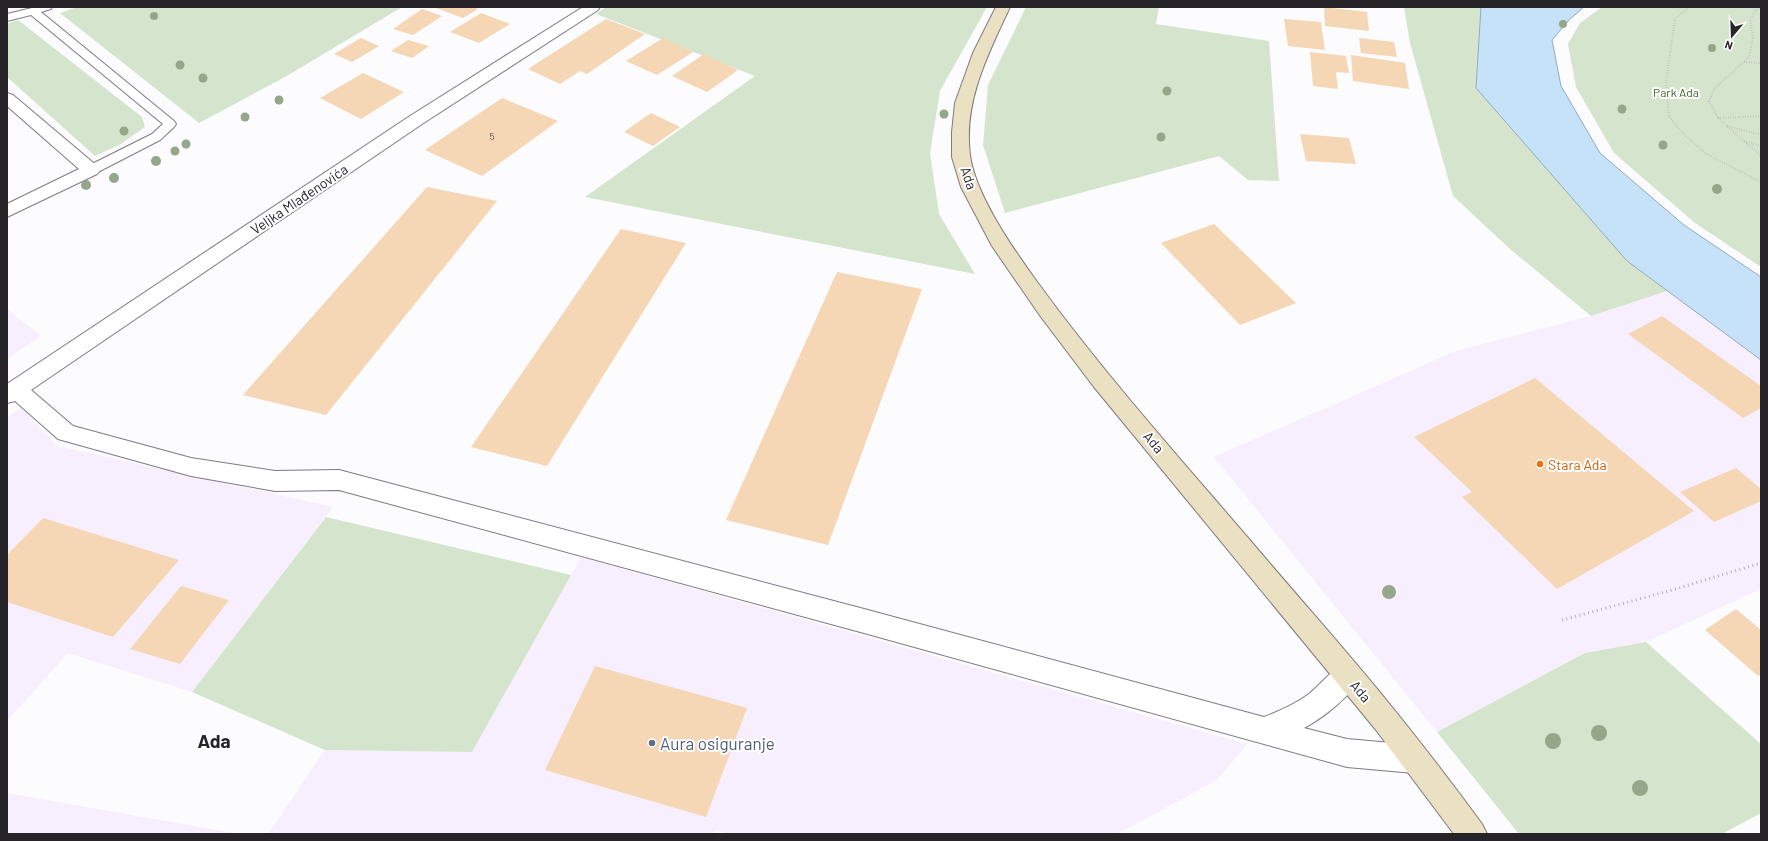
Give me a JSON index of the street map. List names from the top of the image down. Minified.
{"streets":{"street":["Ada","Veljka Mlađenovića"]},"districts":["Ada"],"parks":["Park Ada"],"places":["Stara Ada","Aura osiguranje"],"house_numbers":["5"],"north":"bottom"}
